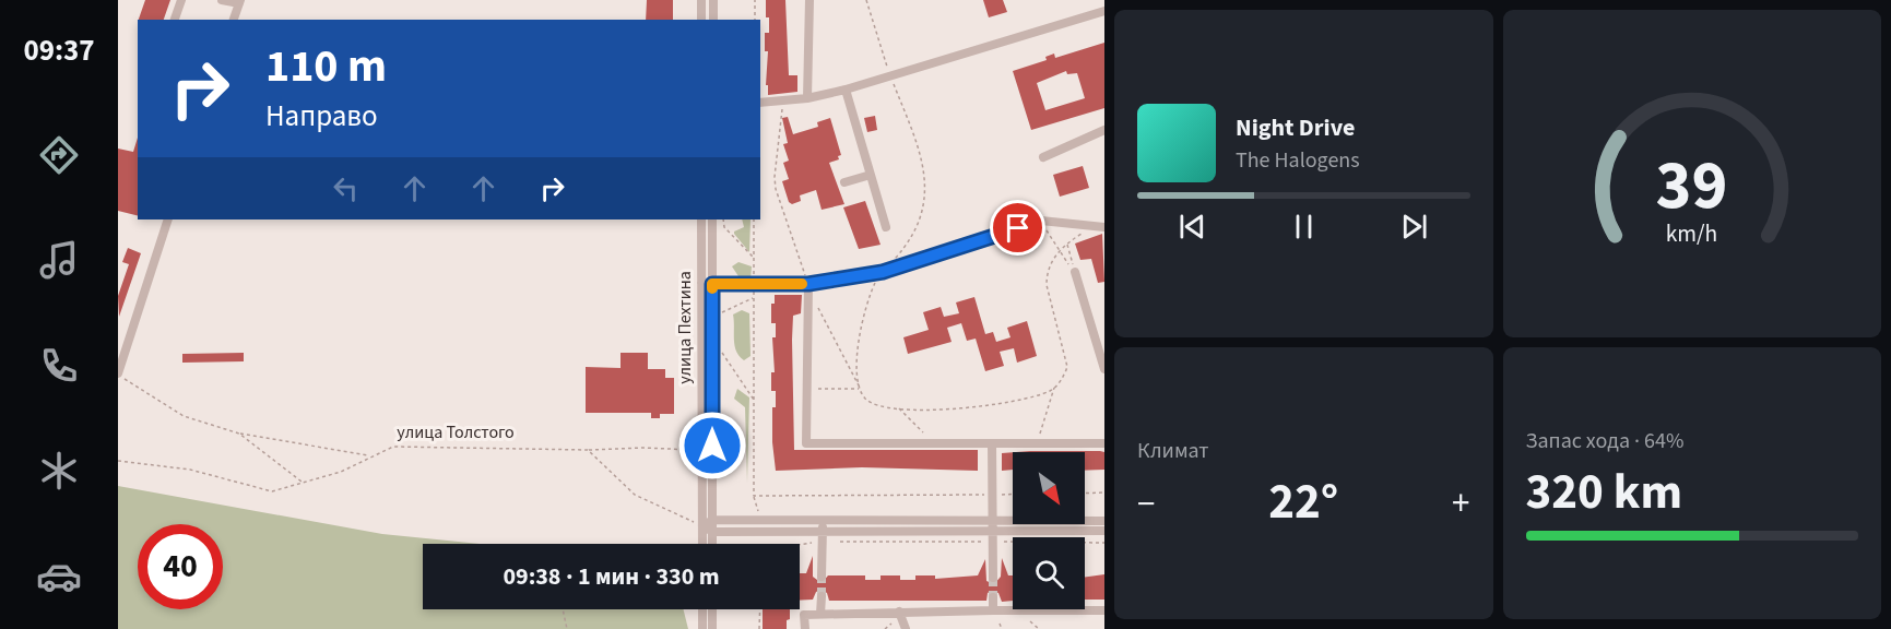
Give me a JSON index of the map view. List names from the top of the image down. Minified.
{"streets":{"street":["улица Пехтина"],"path":["улица Толстого"]},"crossings":[["улица Пехтина","улица Толстого"]],"north":"bottom right","page":{"tabs":"09:37","turn":["110 m","Направо"],"song":["Night Drive","The Halogens"],"tile":["Климат",["Запас хода · 64%","320 km"]],"heat":["−","22°","+"],"limit":"40","trip":"09:38 · 1 мин · 330 m","gauge":["39","km/h"]}}
